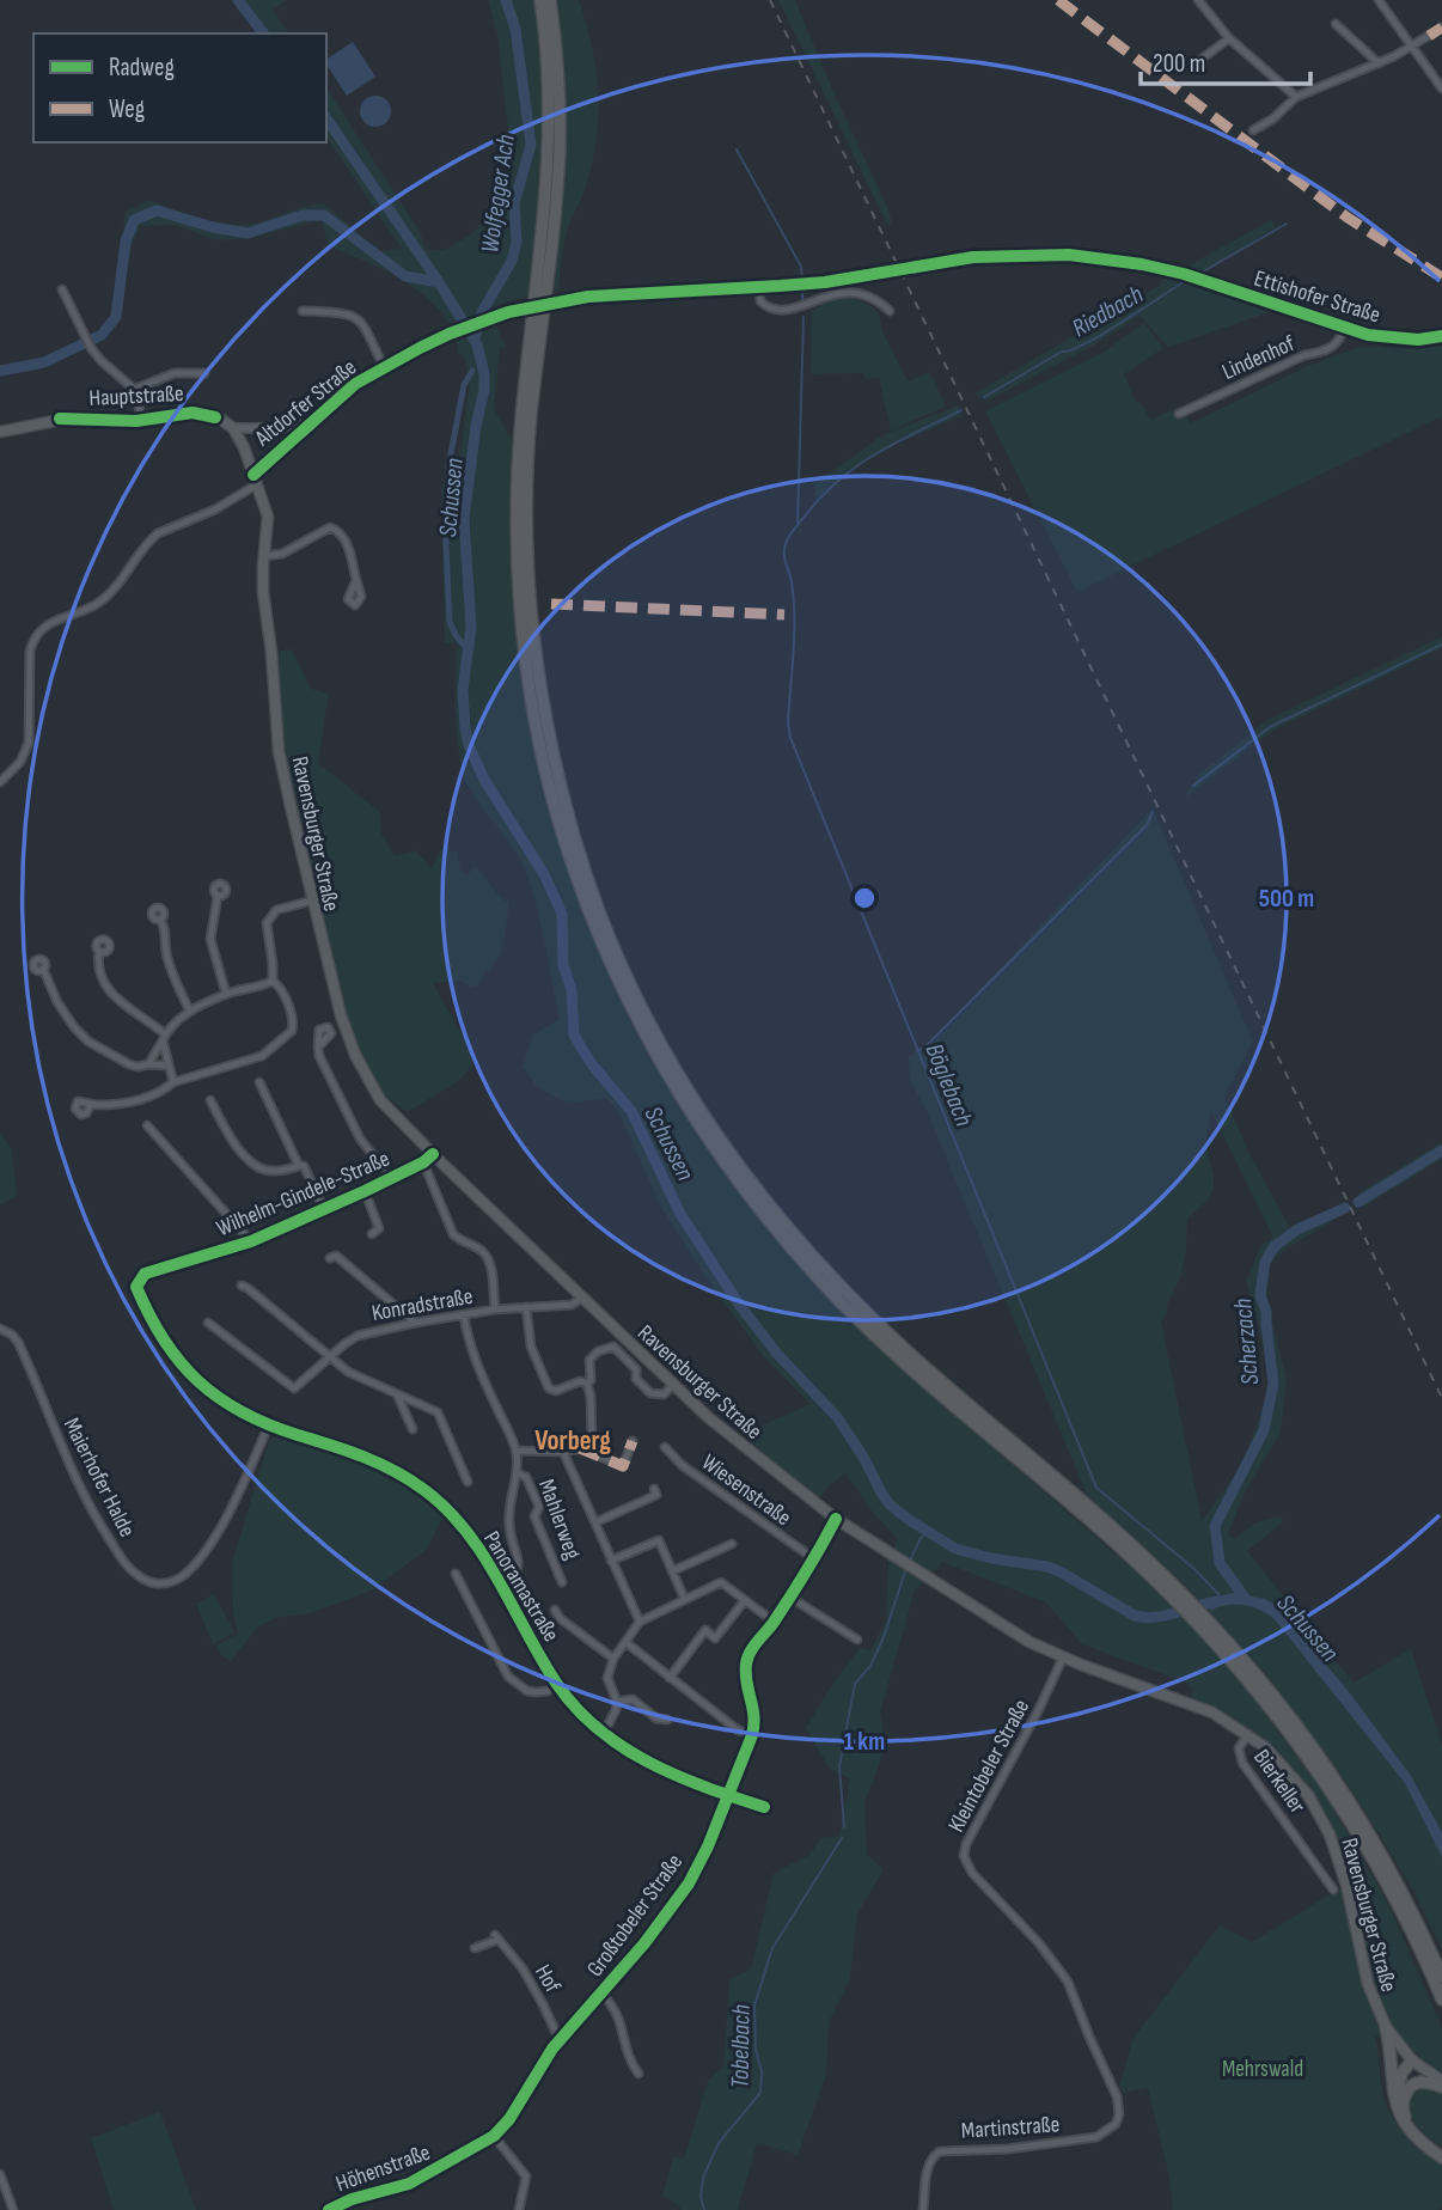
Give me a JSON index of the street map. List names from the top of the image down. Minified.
{"streets":{"main road":["Hauptstraße","Ravensburger Straße"],"street":["Ettishofer Straße","Lindenhof","Altdorfer Straße","Wilhelm-Gindele-Straße","Konradstraße","Maierhofer Halde","Wiesenstraße","Mahlerweg","Panoramastraße","Kleintobeler Straße","Bierkeller","Großtobeler Straße","Hof","Martinstraße","Höhenstraße"]},"crossings":[["Ettishofer Straße","Lindenhof"],["Ettishofer Straße","Altdorfer Straße"],["Altdorfer Straße","Ravensburger Straße"],["Ravensburger Straße","Wilhelm-Gindele-Straße"],["Ravensburger Straße","Konradstraße"],["Ravensburger Straße","Kleintobeler Straße"],["Ravensburger Straße","Bierkeller"],["Ravensburger Straße","Großtobeler Straße"],["Wilhelm-Gindele-Straße","Panoramastraße"],["Maierhofer Halde","Panoramastraße"],["Wiesenstraße","Großtobeler Straße"],["Panoramastraße","Großtobeler Straße"],["Kleintobeler Straße","Martinstraße"],["Großtobeler Straße","Hof"],["Großtobeler Straße","Höhenstraße"]],"districts":["Vorberg"],"water":["Wolfegger Ach","Riedbach","Schussen","Böglebach","Scherzach","Tobelbach"],"parks":["Mehrswald"],"legend":["Radweg","Weg"],"scale_bar":"200 m","rings":["500 m","1 km"]}
